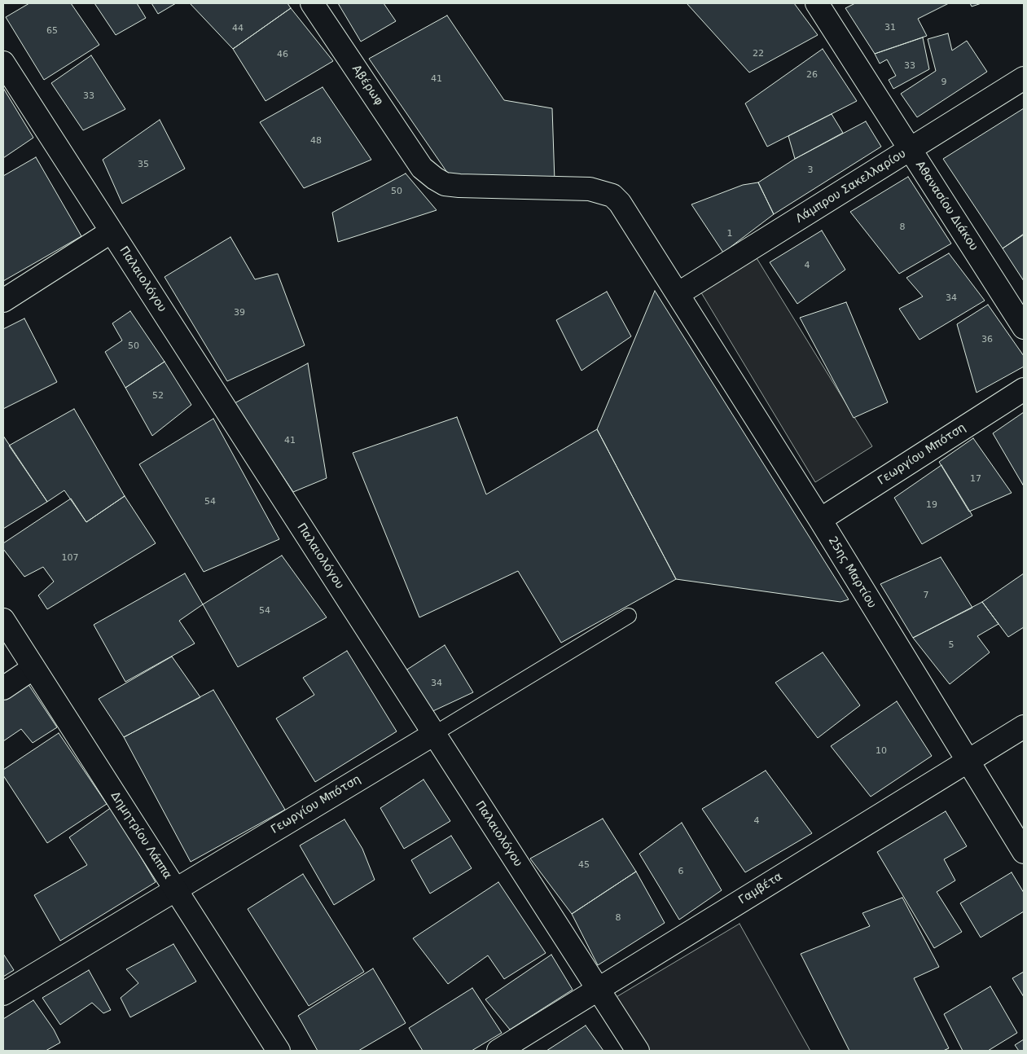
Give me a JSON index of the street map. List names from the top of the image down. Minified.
{"streets":{"street":["Αβέρωφ","Λάμπρου Σακελλαρίου","Αθανασίου Διάκου","Παλαιολόγου","Γεωργίου Μπότση","25ης Μαρτίου","Δημητρίου Λάππα","Γαμβέτα"]},"crossings":[["Αβέρωφ","25ης Μαρτίου"],["Λάμπρου Σακελλαρίου","Αθανασίου Διάκου"],["Λάμπρου Σακελλαρίου","25ης Μαρτίου"],["Παλαιολόγου","Γεωργίου Μπότση"],["Παλαιολόγου","Γαμβέτα"],["Γεωργίου Μπότση","25ης Μαρτίου"],["Γεωργίου Μπότση","Δημητρίου Λάππα"],["25ης Μαρτίου","Γαμβέτα"]],"house_numbers":["31","44","65","22","46","33","26","41","9","33","48","35","3","50","8","1","4","34","39","36","50","52","41","17","54","19","107","7","54","5","34","10","4","45","6","8"]}
